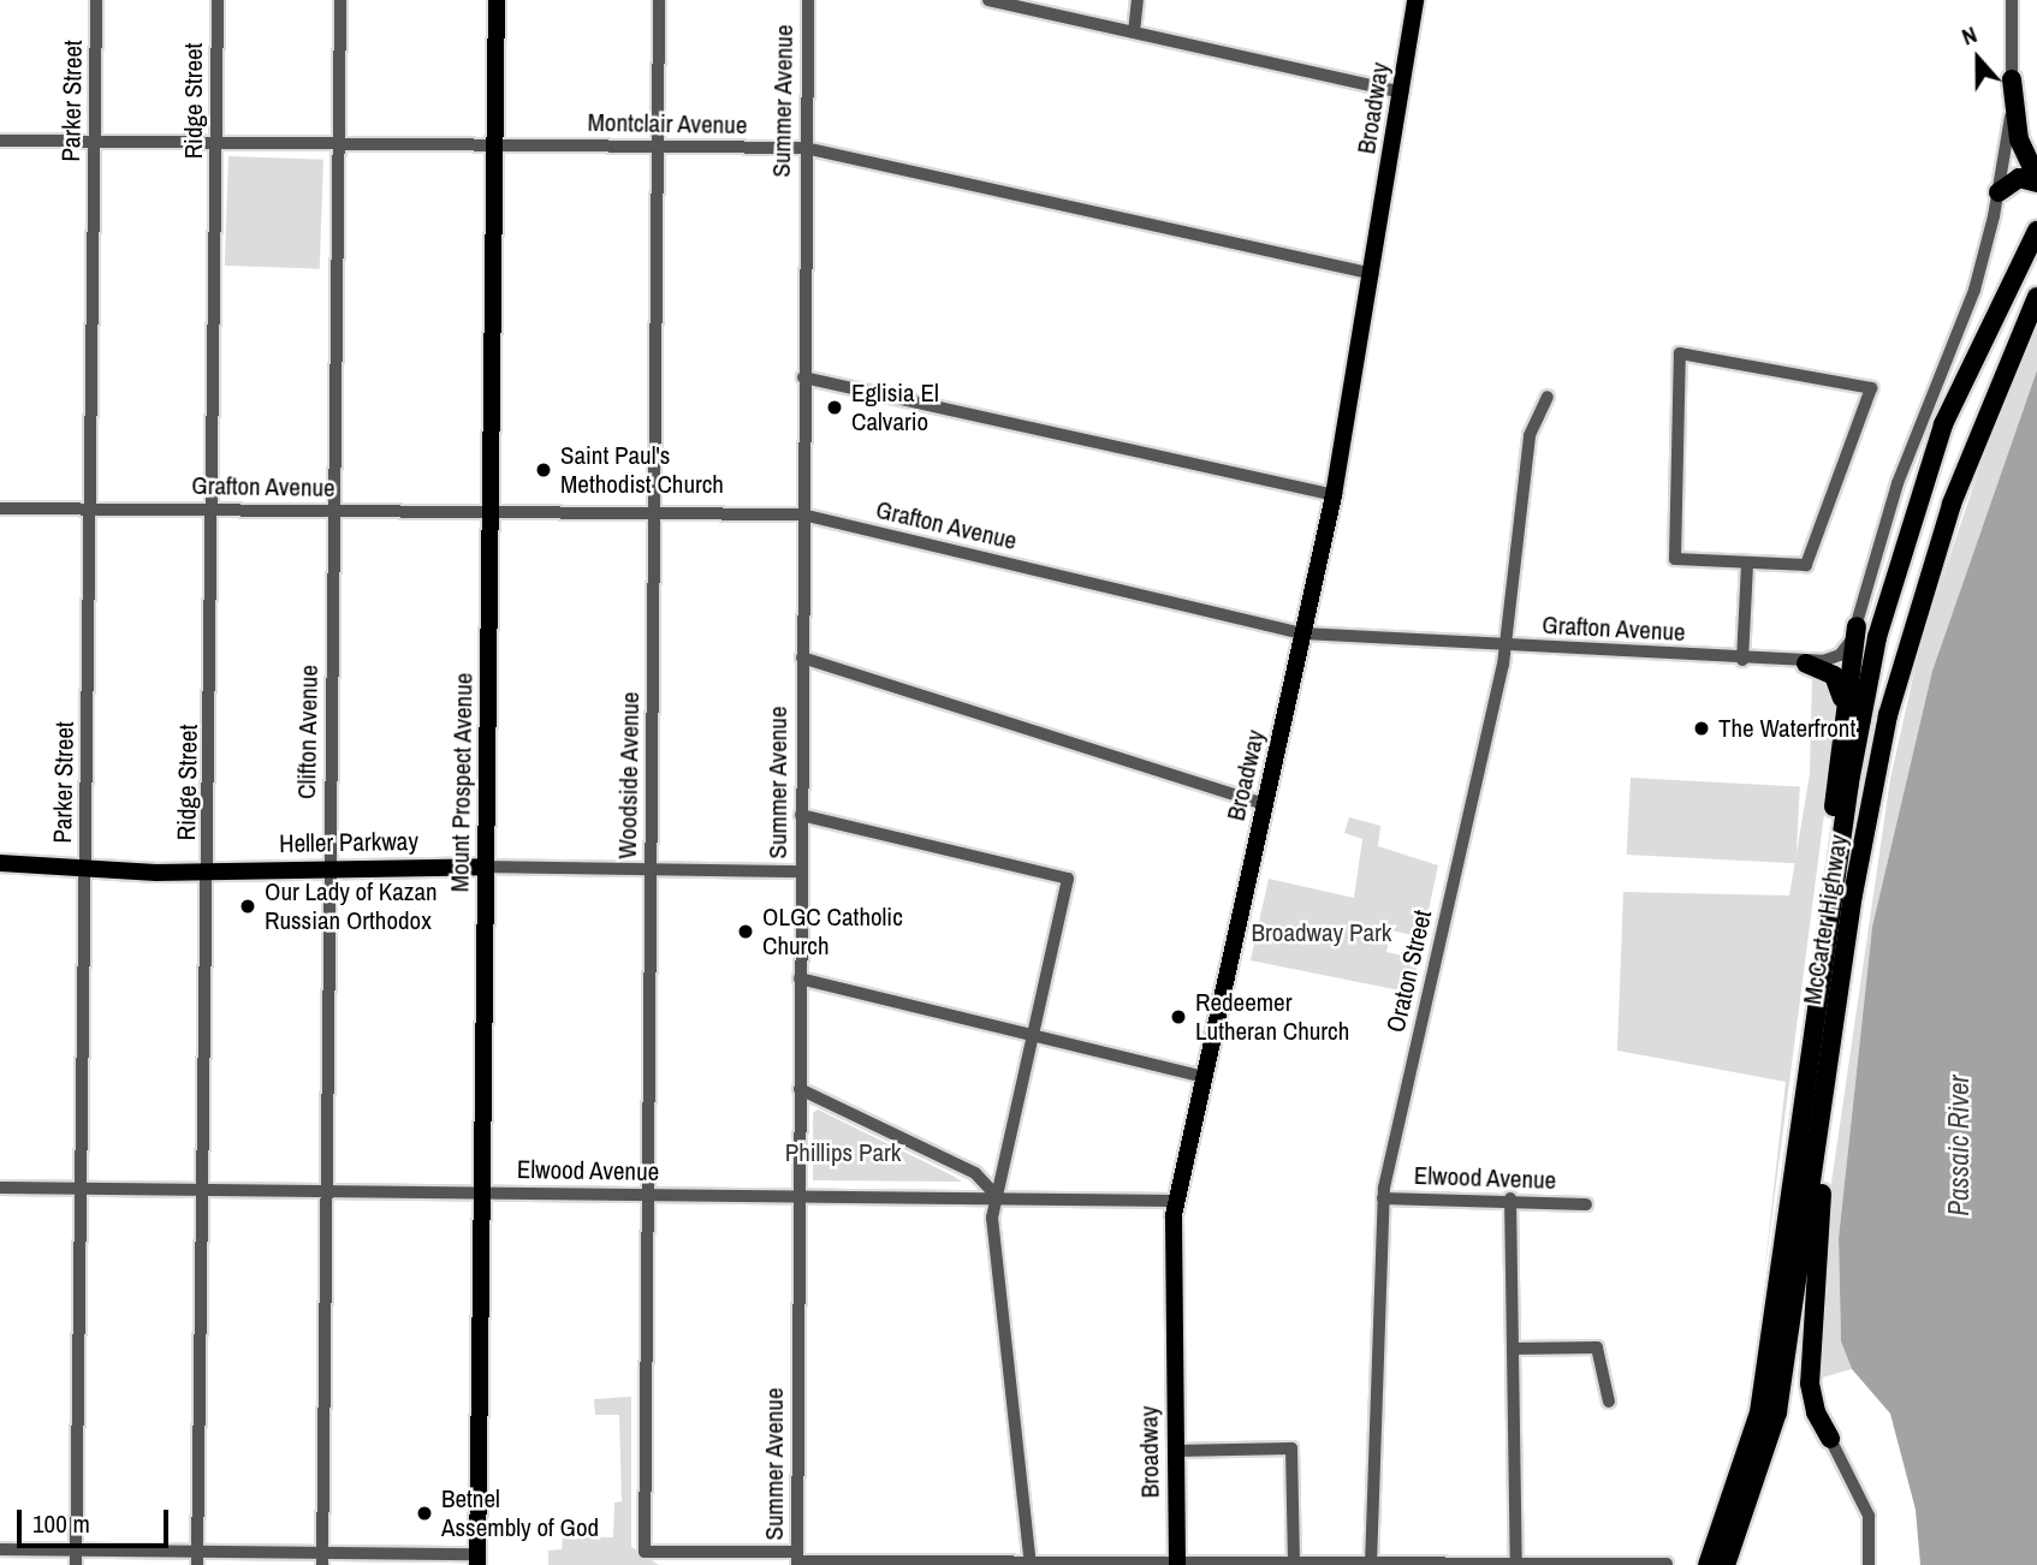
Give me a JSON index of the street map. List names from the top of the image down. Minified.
{"streets":{"highway":["McCarter Highway"],"main road":["Broadway","Mount Prospect Avenue","Heller Parkway"],"street":["Parker Street","Ridge Street","Summer Avenue","Montclair Avenue","Grafton Avenue","Clifton Avenue","Woodside Avenue","Oraton Street","Elwood Avenue"]},"crossings":[["Parker Street","Montclair Avenue"],["Parker Street","Grafton Avenue"],["Parker Street","Heller Parkway"],["Parker Street","Elwood Avenue"],["Ridge Street","Montclair Avenue"],["Ridge Street","Grafton Avenue"],["Ridge Street","Heller Parkway"],["Ridge Street","Elwood Avenue"],["Summer Avenue","Montclair Avenue"],["Summer Avenue","Grafton Avenue"],["Summer Avenue","Woodside Avenue"],["Summer Avenue","Heller Parkway"],["Summer Avenue","Elwood Avenue"],["Broadway","Montclair Avenue"],["Broadway","Grafton Avenue"],["Broadway","Elwood Avenue"],["Montclair Avenue","Clifton Avenue"],["Montclair Avenue","Woodside Avenue"],["Montclair Avenue","Mount Prospect Avenue"],["Grafton Avenue","Clifton Avenue"],["Grafton Avenue","Woodside Avenue"],["Grafton Avenue","Mount Prospect Avenue"],["Grafton Avenue","Oraton Street"],["Clifton Avenue","Heller Parkway"],["Clifton Avenue","Elwood Avenue"],["Woodside Avenue","Heller Parkway"],["Woodside Avenue","Elwood Avenue"],["Mount Prospect Avenue","Heller Parkway"],["Mount Prospect Avenue","Elwood Avenue"],["Oraton Street","Elwood Avenue"]],"water":["Passaic River"],"parks":["Broadway Park","Phillips Park"],"places":["Eglisia El Calvario","Saint Paul's Methodist Church","The Waterfront","Our Lady of Kazan Russian Orthodox","OLGC Catholic Church","Redeemer Lutheran Church","Betnel Assembly of God"],"scale_bar":"100 m","north":"top"}
